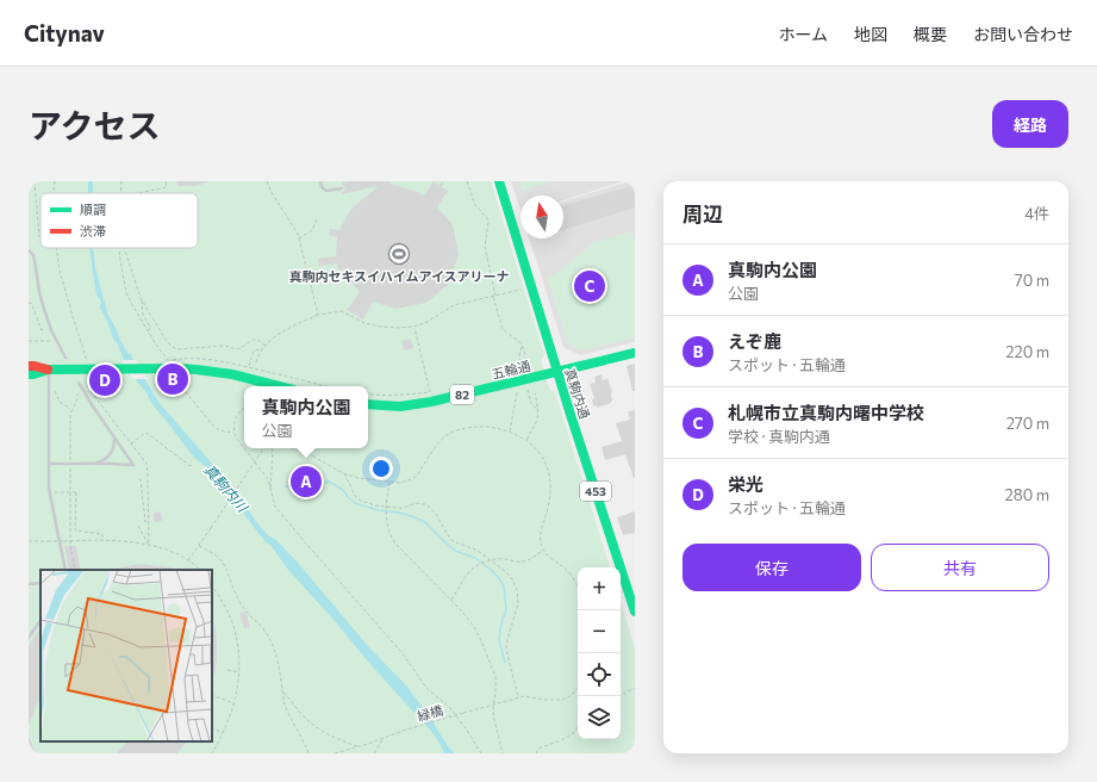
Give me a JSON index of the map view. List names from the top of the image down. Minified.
{"streets":{"main road":["五輪通","真駒内通","82","453"],"path":["緑橋"]},"crossings":[["五輪通","真駒内通"]],"water":["真駒内川"],"places":{"sports":["真駒内セキスイハイムアイスアリーナ"]},"legend":["順調","渋滞"],"north":"top","page":{"header":"Citynav","nav":["ホーム","地図","概要","お問い合わせ"],"title":"アクセス","buttons":["経路",["保存","共有"]],"heading":["周辺","4件"],"list":[{"mark":"A","name":"真駒内公園","note":"公園","value":"70 m"},{"mark":"B","name":"えぞ鹿","note":"スポット · 五輪通","value":"220 m"},{"mark":"C","name":"札幌市立真駒内曙中学校","note":"学校 · 真駒内通","value":"270 m"},{"mark":"D","name":"栄光","note":"スポット · 五輪通","value":"280 m"}],"pins":["C","B","D","A"],"popup":["真駒内公園","公園"],"map_buttons":["+","−"]}}
